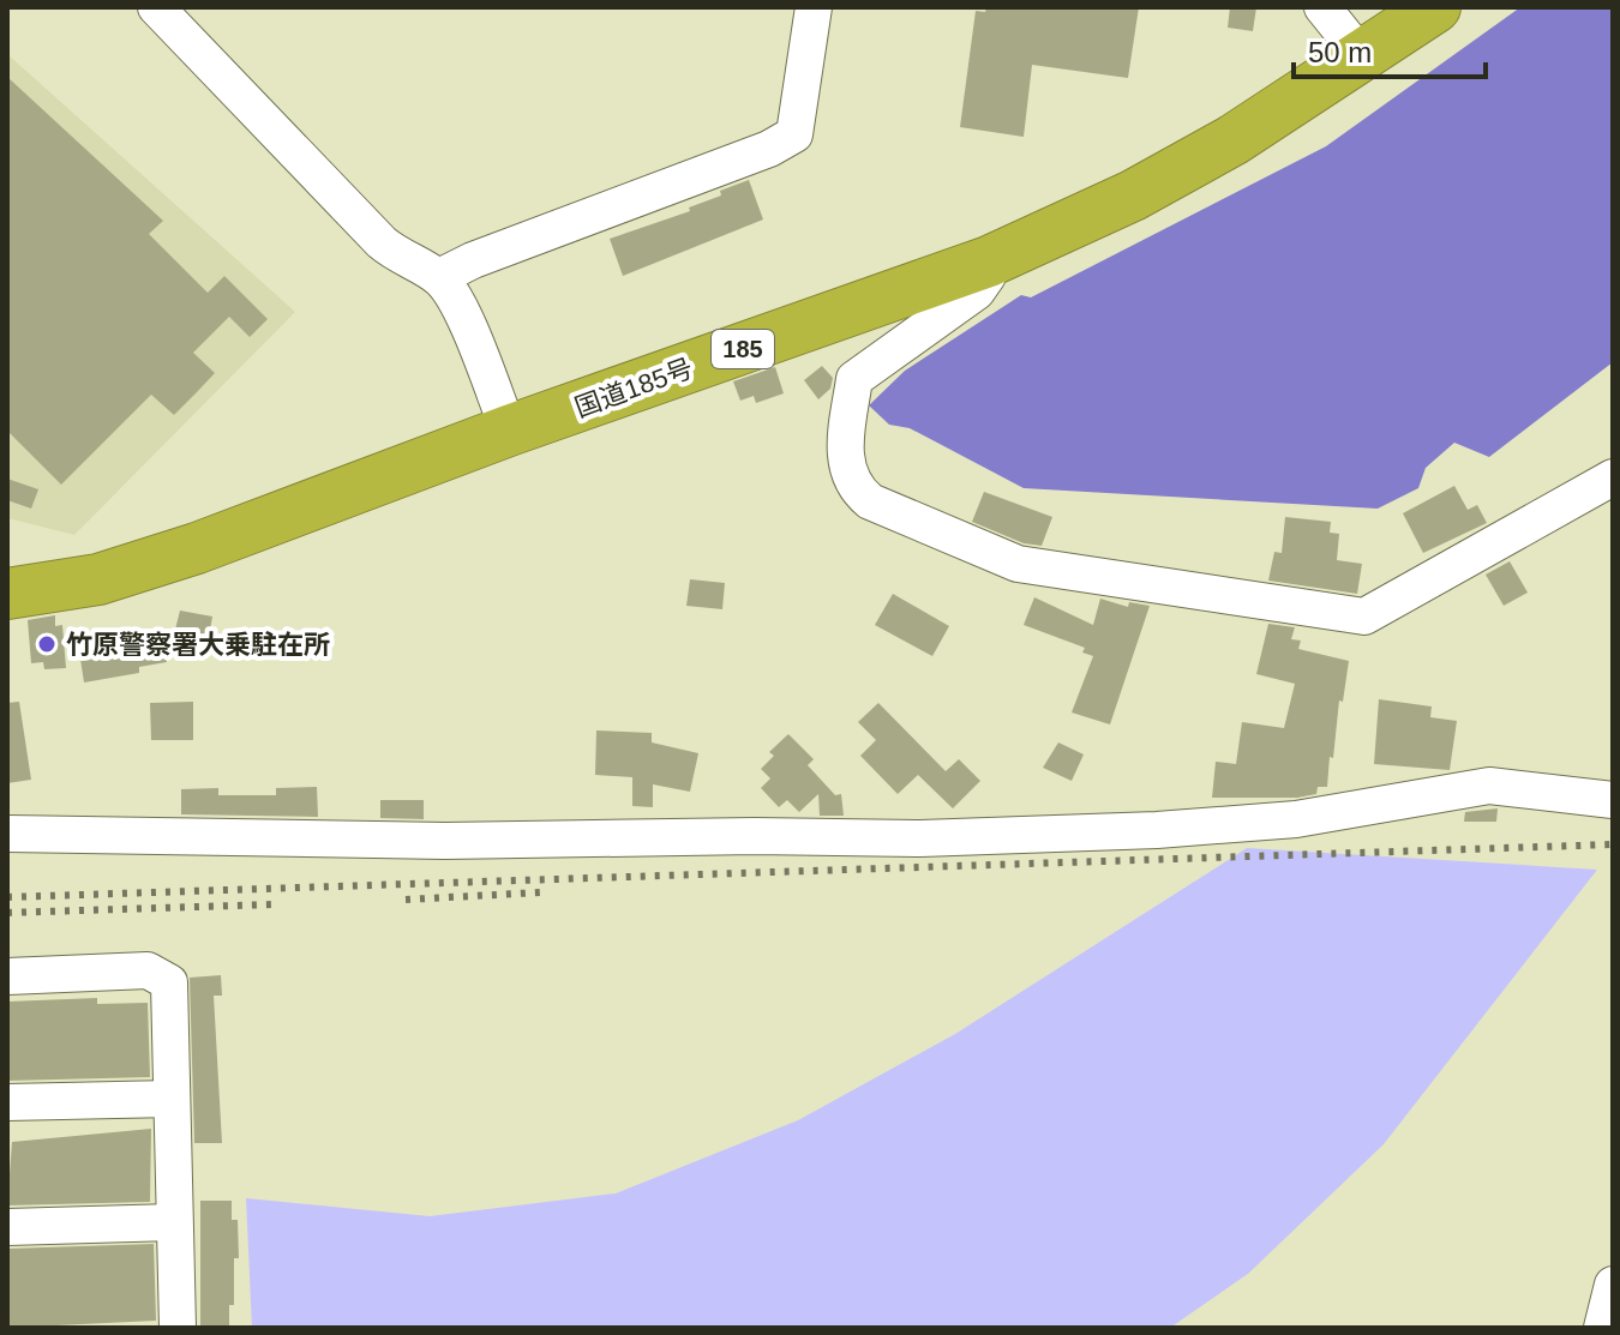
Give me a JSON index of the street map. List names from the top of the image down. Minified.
{"streets":{"highway":["185","国道185号"]},"places":["竹原警察署大乗駐在所"],"scale_bar":"50 m"}
